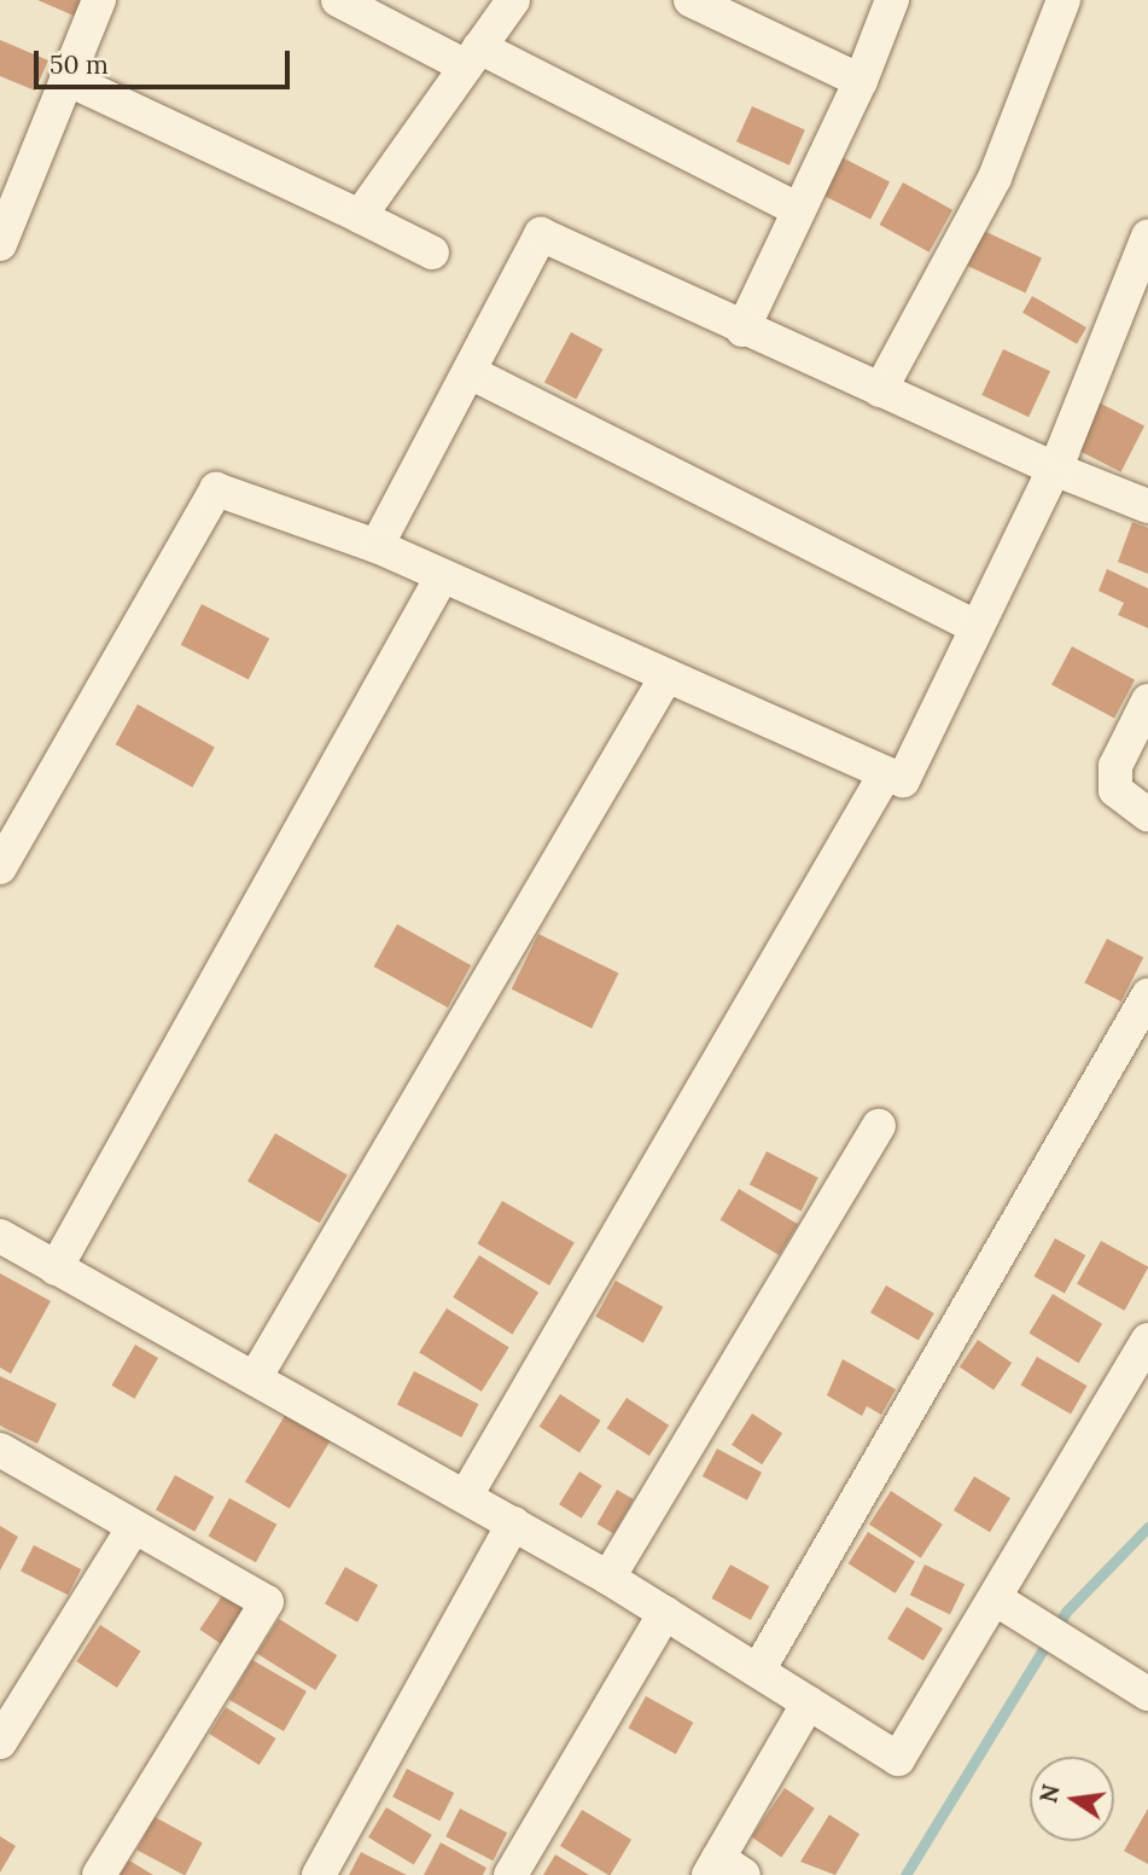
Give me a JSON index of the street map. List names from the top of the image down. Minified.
{"scale_bar":"50 m","north":"left"}
